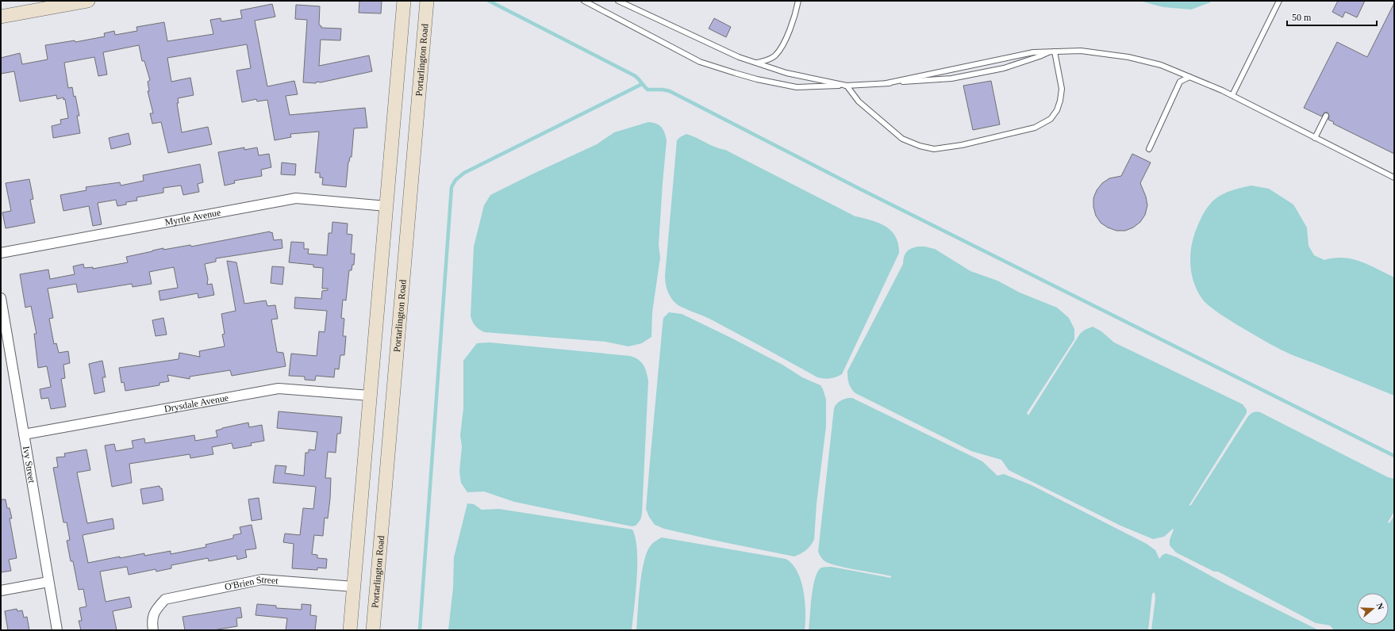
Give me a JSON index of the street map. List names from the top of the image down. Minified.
{"streets":{"main road":["Portarlington Road"],"street":["Myrtle Avenue","Drysdale Avenue","Ivy Street","O'Brien Street"]},"crossings":[["Drysdale Avenue","Ivy Street"]],"scale_bar":"50 m","north":"right"}
